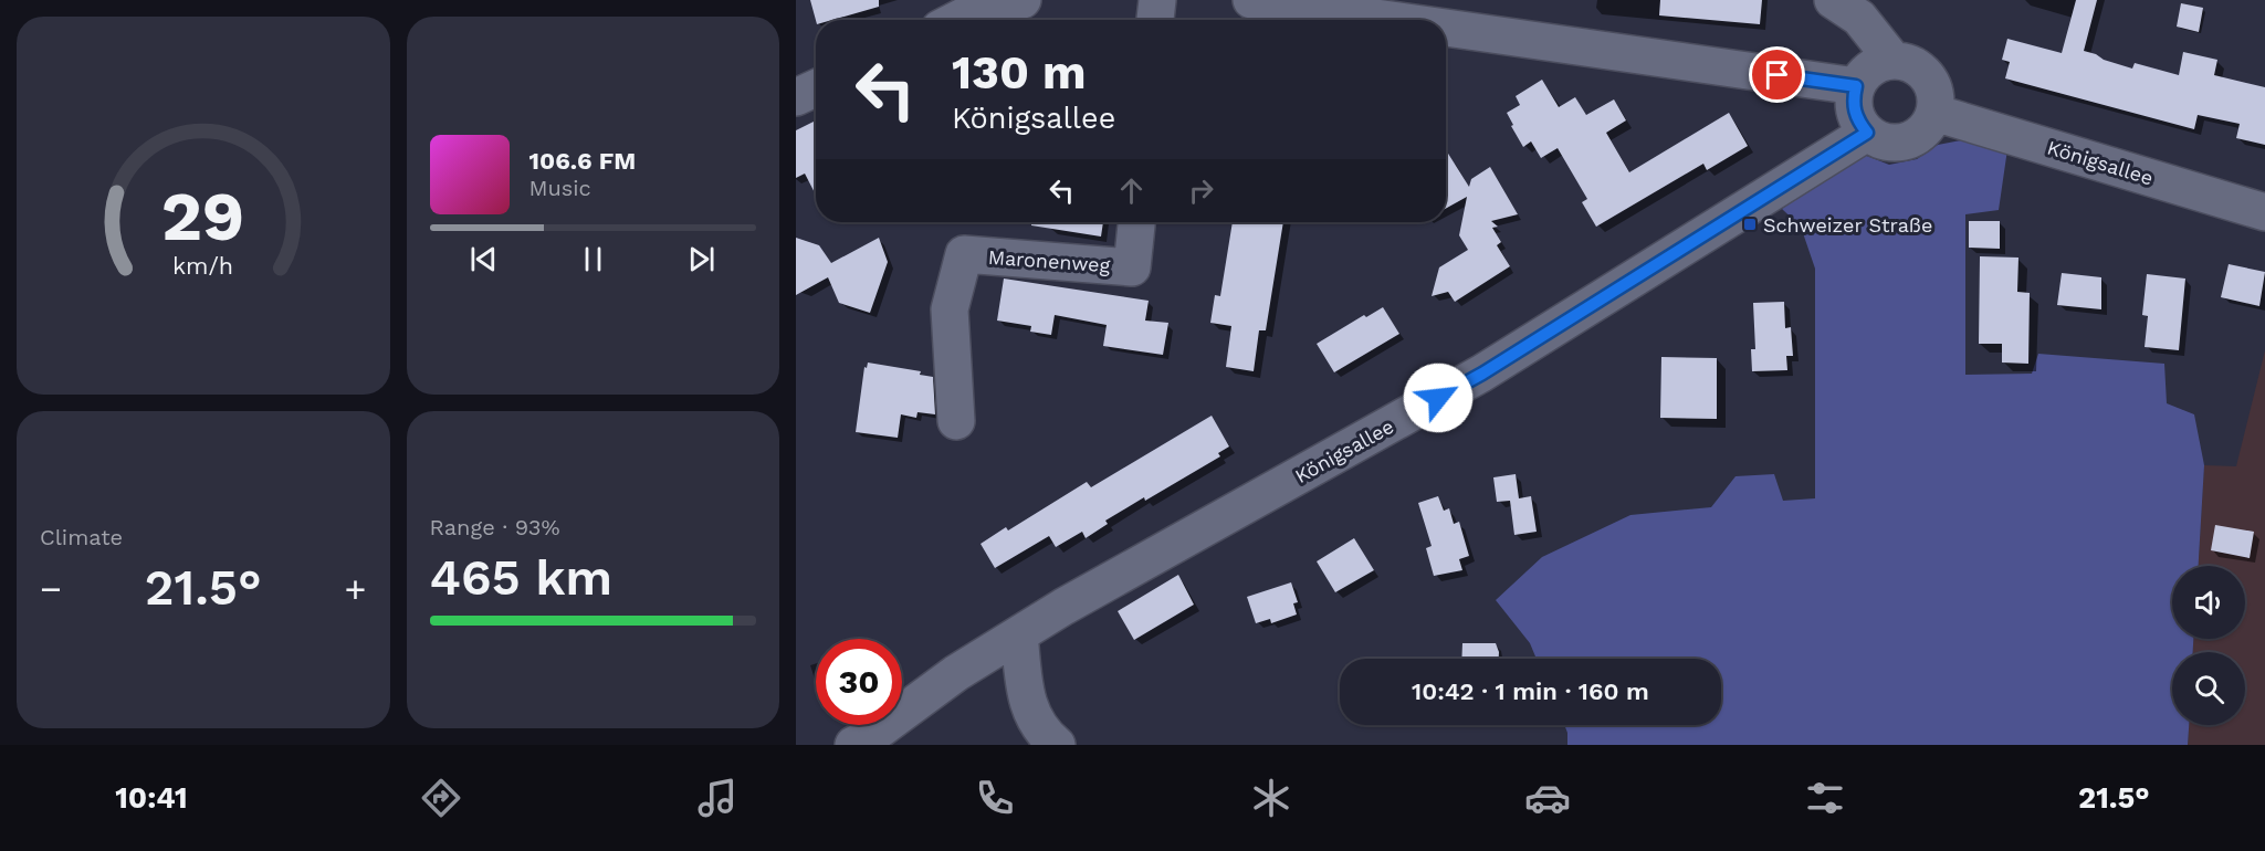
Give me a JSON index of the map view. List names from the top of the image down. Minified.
{"streets":{"street":["Königsallee","Maronenweg"]},"places":{"transit":["Schweizer Straße"]},"page":{"turn":["130 m","Königsallee"],"song":["106.6 FM","Music"],"tile":["Climate",["Range · 93%","465 km"]],"heat":["−","21.5°","+"],"limit":"30","trip":"10:42 · 1 min · 160 m","tabs":["10:41","21.5°"],"gauge":["29","km/h"]}}
